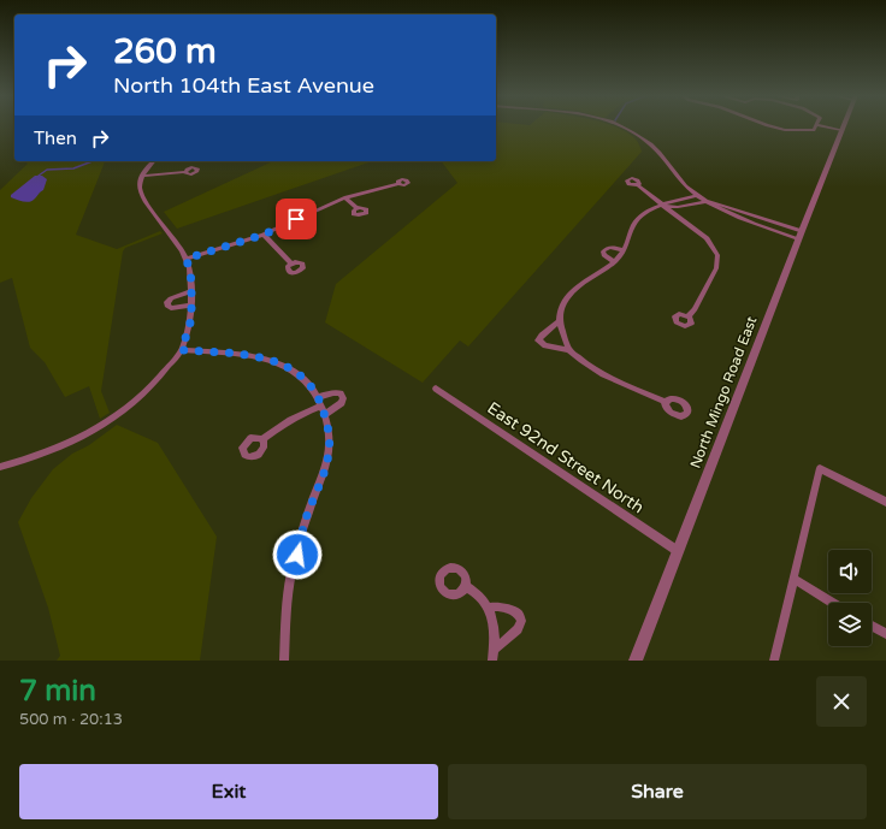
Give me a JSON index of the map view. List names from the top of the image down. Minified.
{"streets":{"street":["North Mingo Road East","East 92nd Street North"]},"crossings":[["North Mingo Road East","East 92nd Street North"]],"page":{"turn":["260 m","North 104th East Avenue"],"then":"Then","heading":["7 min","500 m · 20:13"],"buttons":["Exit","Share"]}}
